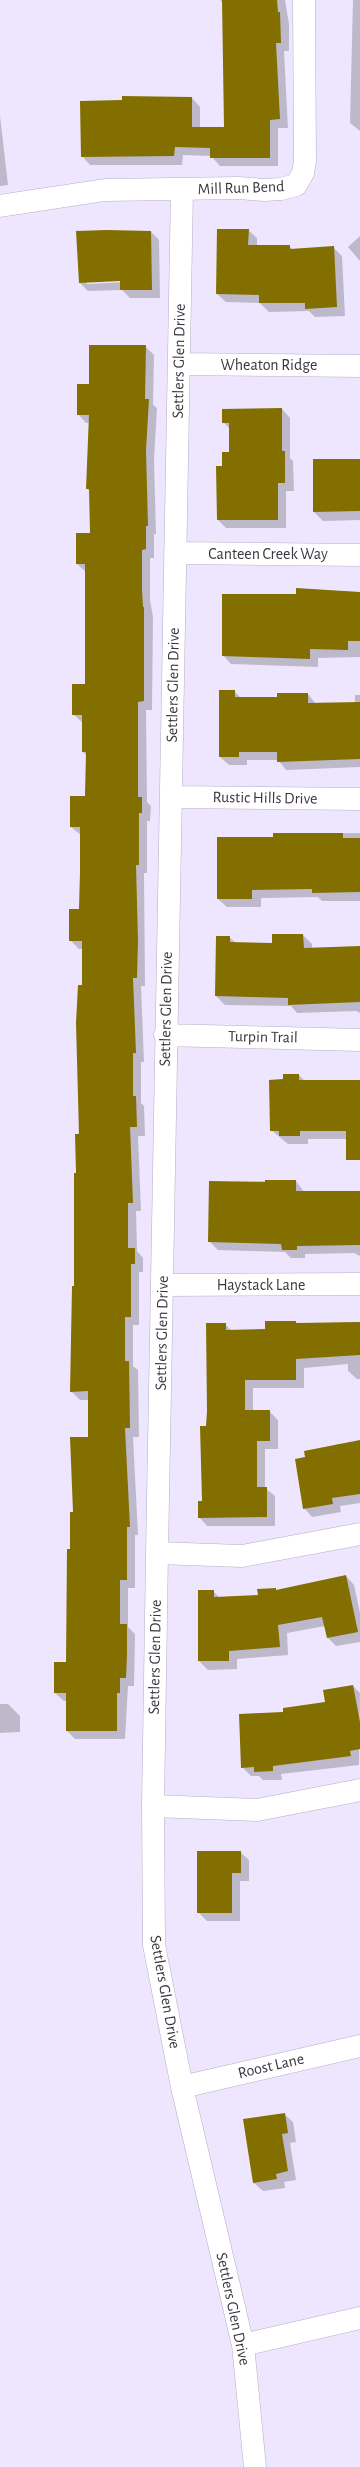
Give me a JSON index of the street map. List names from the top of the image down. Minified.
{"streets":{"street":["Mill Run Bend","Settlers Glen Drive","Wheaton Ridge","Canteen Creek Way","Rustic Hills Drive","Turpin Trail","Haystack Lane","Roost Lane"]},"crossings":[["Mill Run Bend","Settlers Glen Drive"],["Settlers Glen Drive","Wheaton Ridge"],["Settlers Glen Drive","Canteen Creek Way"],["Settlers Glen Drive","Rustic Hills Drive"],["Settlers Glen Drive","Turpin Trail"],["Settlers Glen Drive","Haystack Lane"],["Settlers Glen Drive","Roost Lane"]]}
